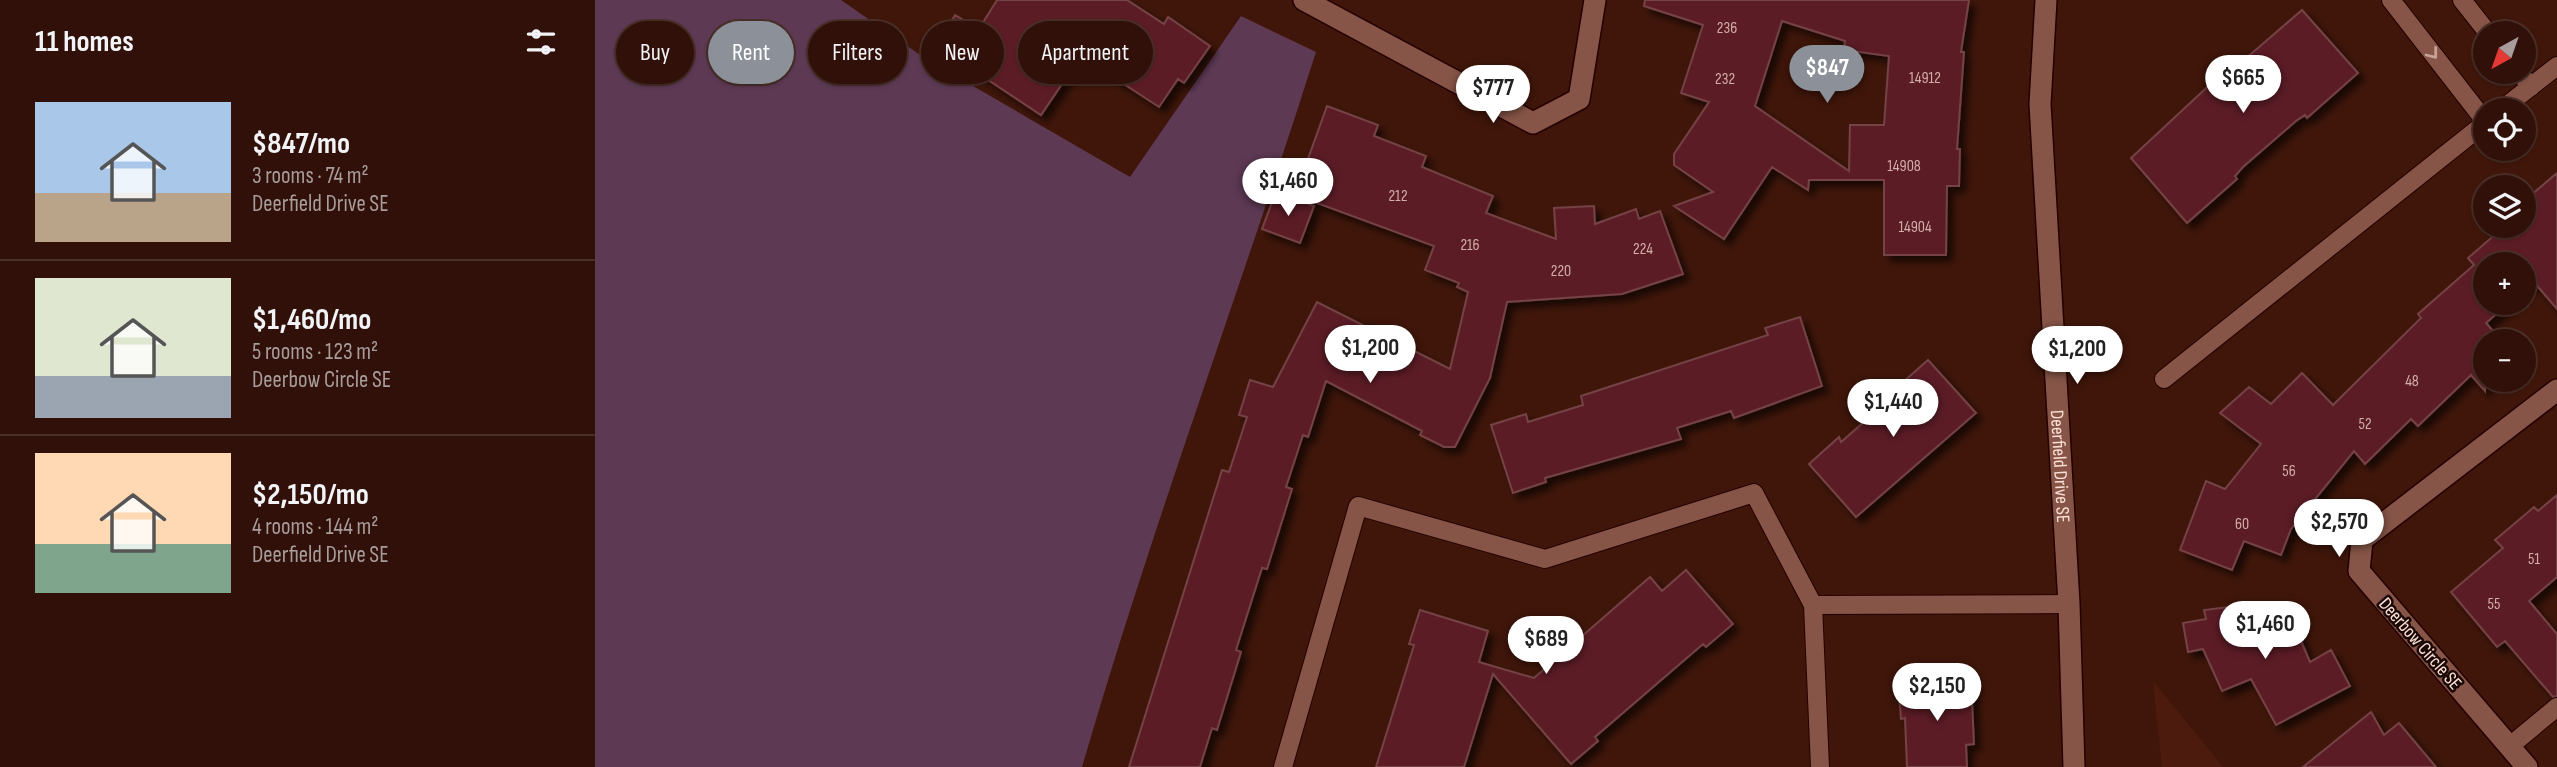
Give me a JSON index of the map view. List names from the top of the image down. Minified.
{"streets":{"street":["Deerfield Drive SE","Deerbow Circle SE"]},"house_numbers":["236","14912","232","14908","212","14904","216","224","220","48","52","56","60","51","55"],"north":"bottom left","page":{"heading":"11 homes","map_buttons":["+","−"],"chip":["Buy","Rent","Filters","New","Apartment"],"price":["$847","$665","$777","$1,460","$1,200","$1,200","$1,440","$2,570","$1,460","$689","$2,150"],"list":[{"name":"$847/mo","note":"3 rooms · 74 m² · Deerfield Drive SE"},{"name":"$1,460/mo","note":"5 rooms · 123 m² · Deerbow Circle SE"},{"name":"$2,150/mo","note":"4 rooms · 144 m² · Deerfield Drive SE"}]}}
